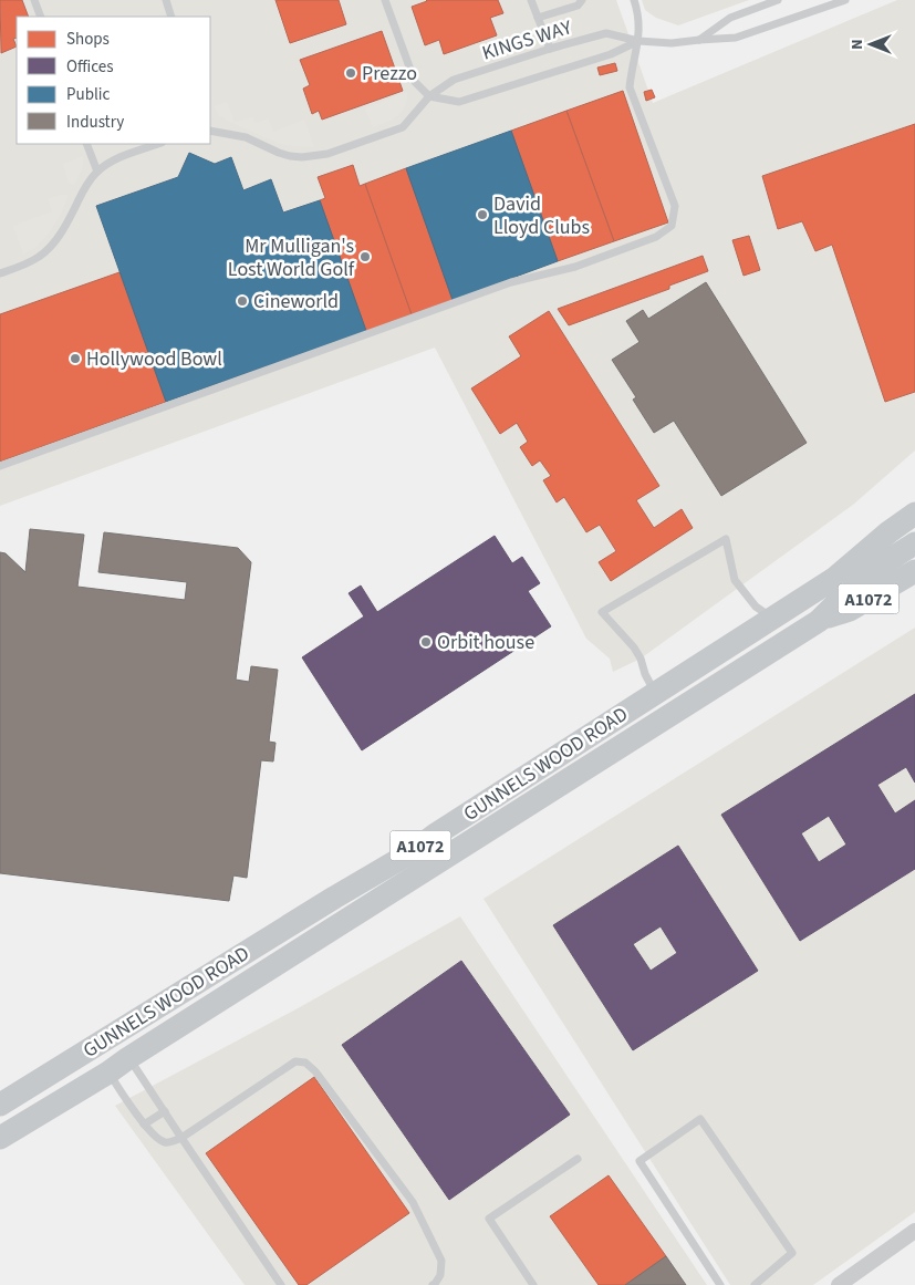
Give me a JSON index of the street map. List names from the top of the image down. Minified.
{"streets":{"main road":["A1072","GUNNELS WOOD ROAD"],"lane":["KINGS WAY"]},"places":["Prezzo","David Lloyd Clubs","Mr Mulligan's Lost World Golf","Cineworld","Hollywood Bowl","Orbit house"],"legend":["Shops","Offices","Public","Industry"],"north":"left"}
